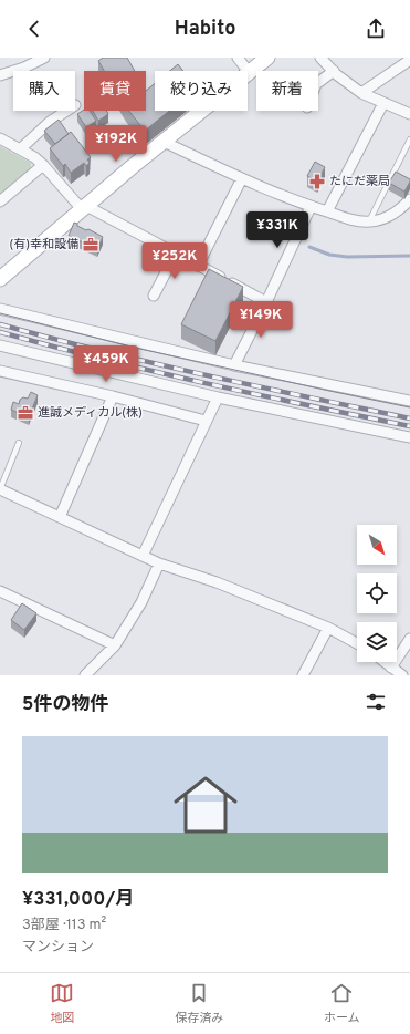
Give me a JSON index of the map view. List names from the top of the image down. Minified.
{"places":{"pharmacy":["たにだ薬局"],"office":["(有)幸和設備","進誠メディカル(株)"]},"north":"bottom right","page":{"header":"Habito","chip":["購入","賃貸","絞り込み","新着"],"price":["¥192K","¥331K","¥252K","¥149K","¥459K"],"heading":"5件の物件","list":[{"name":"¥331,000/月","note":"3部屋 · 113 m² · マンション"}],"tabs":["地図","保存済み","ホーム"]}}
